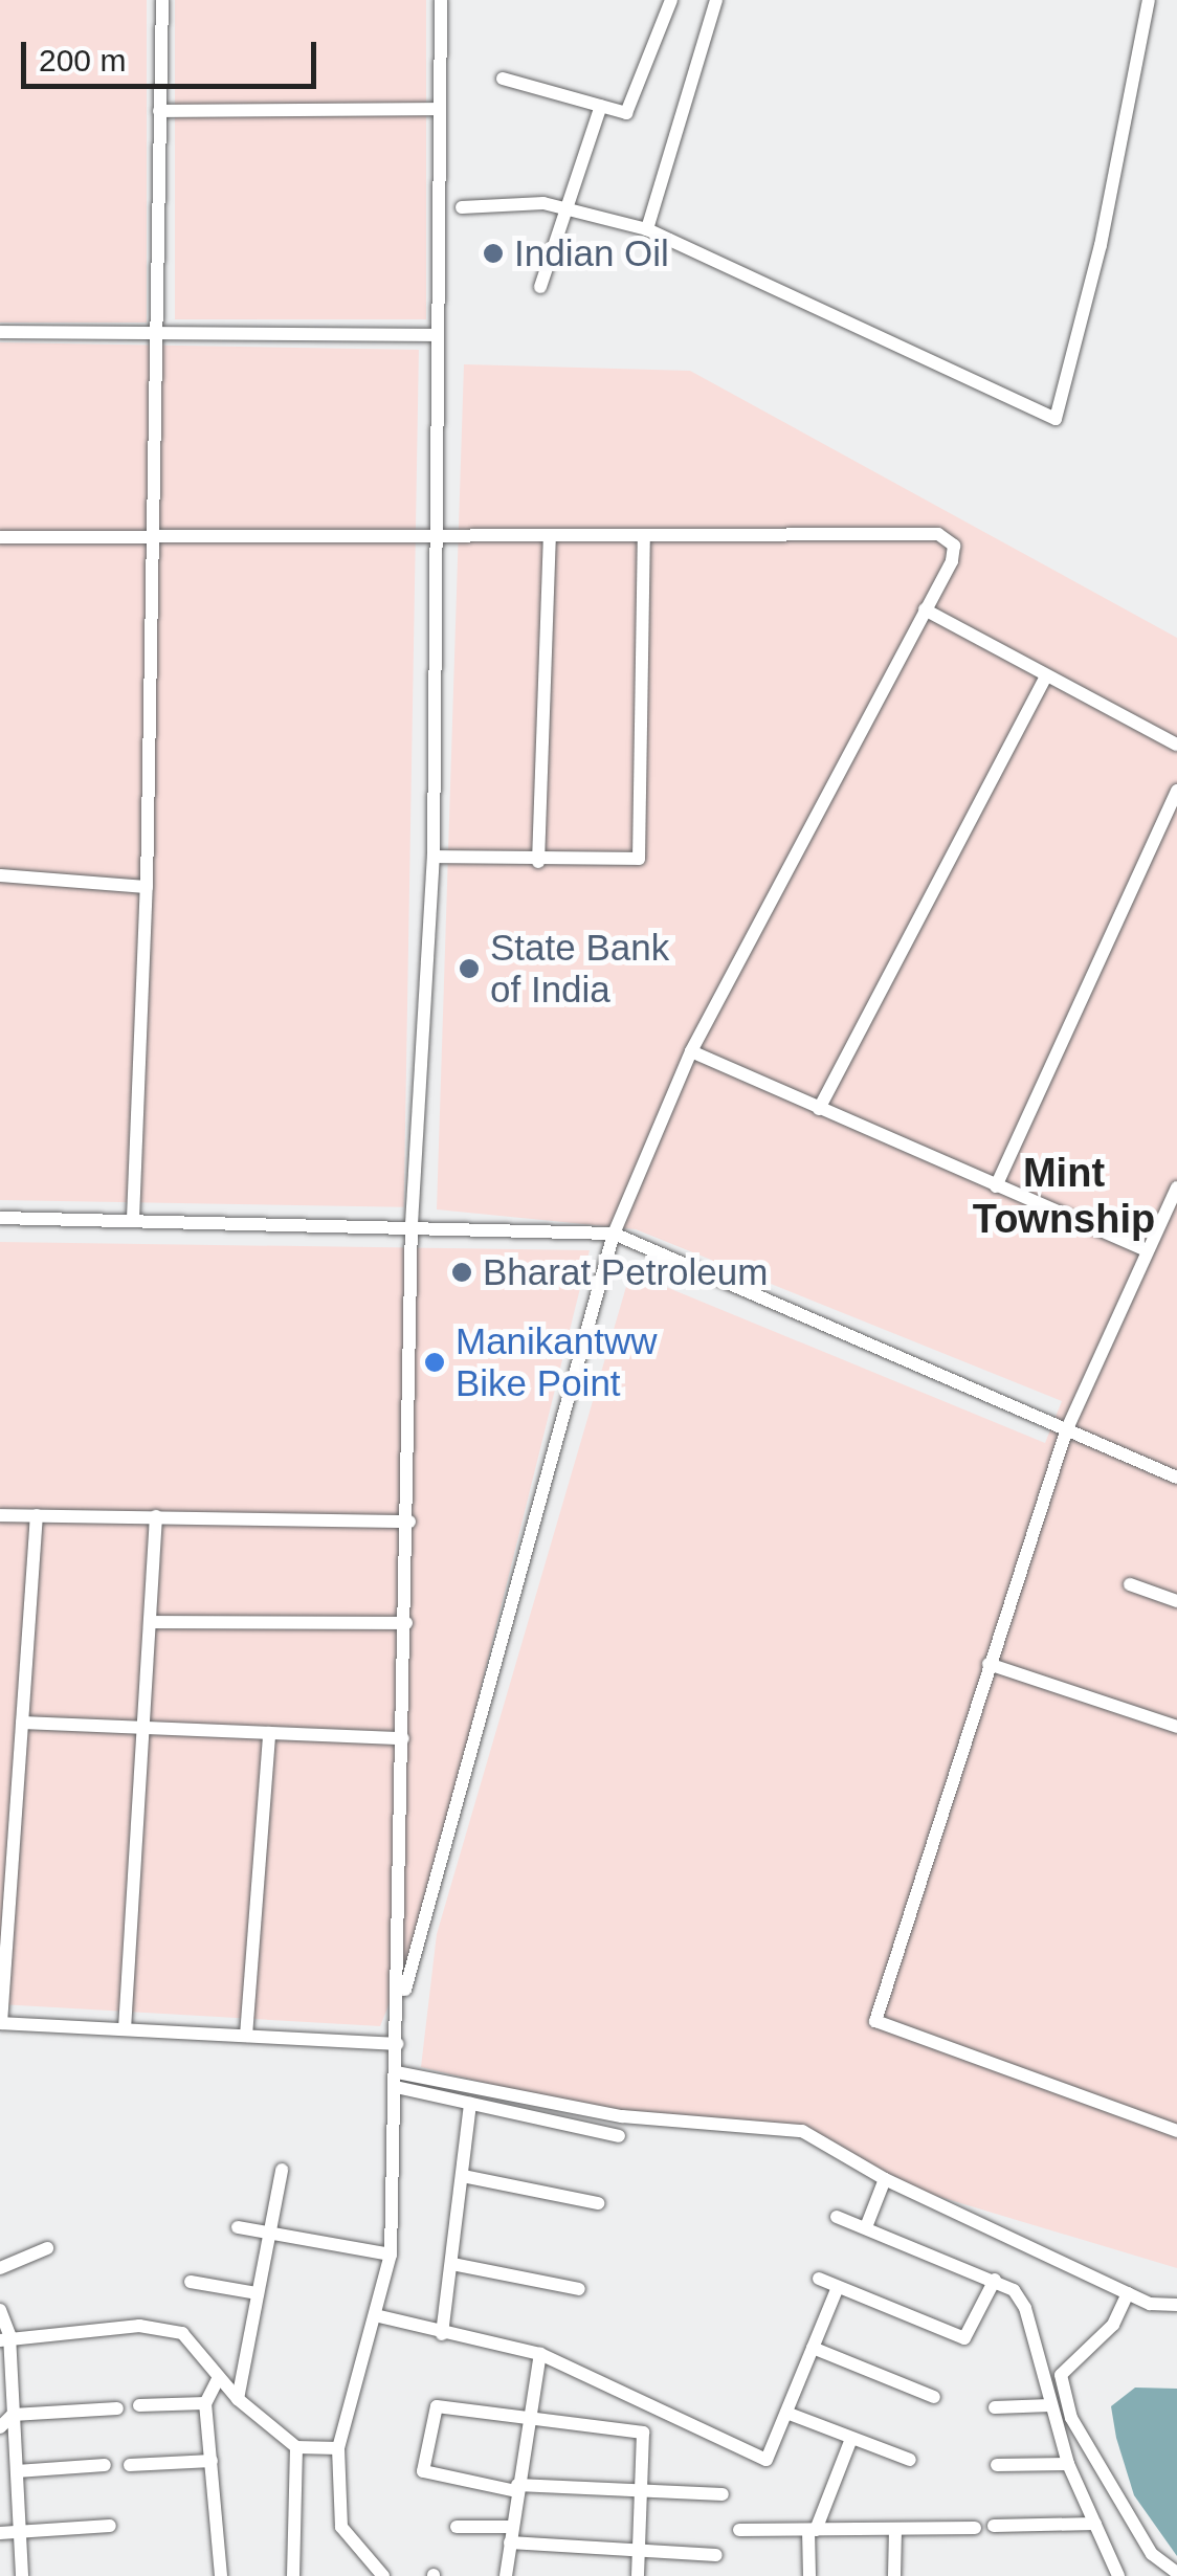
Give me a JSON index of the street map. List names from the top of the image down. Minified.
{"districts":["Mint Township"],"places":["Indian Oil","State Bank of India","Bharat Petroleum","Manikantww Bike Point"],"scale_bar":"200 m"}
